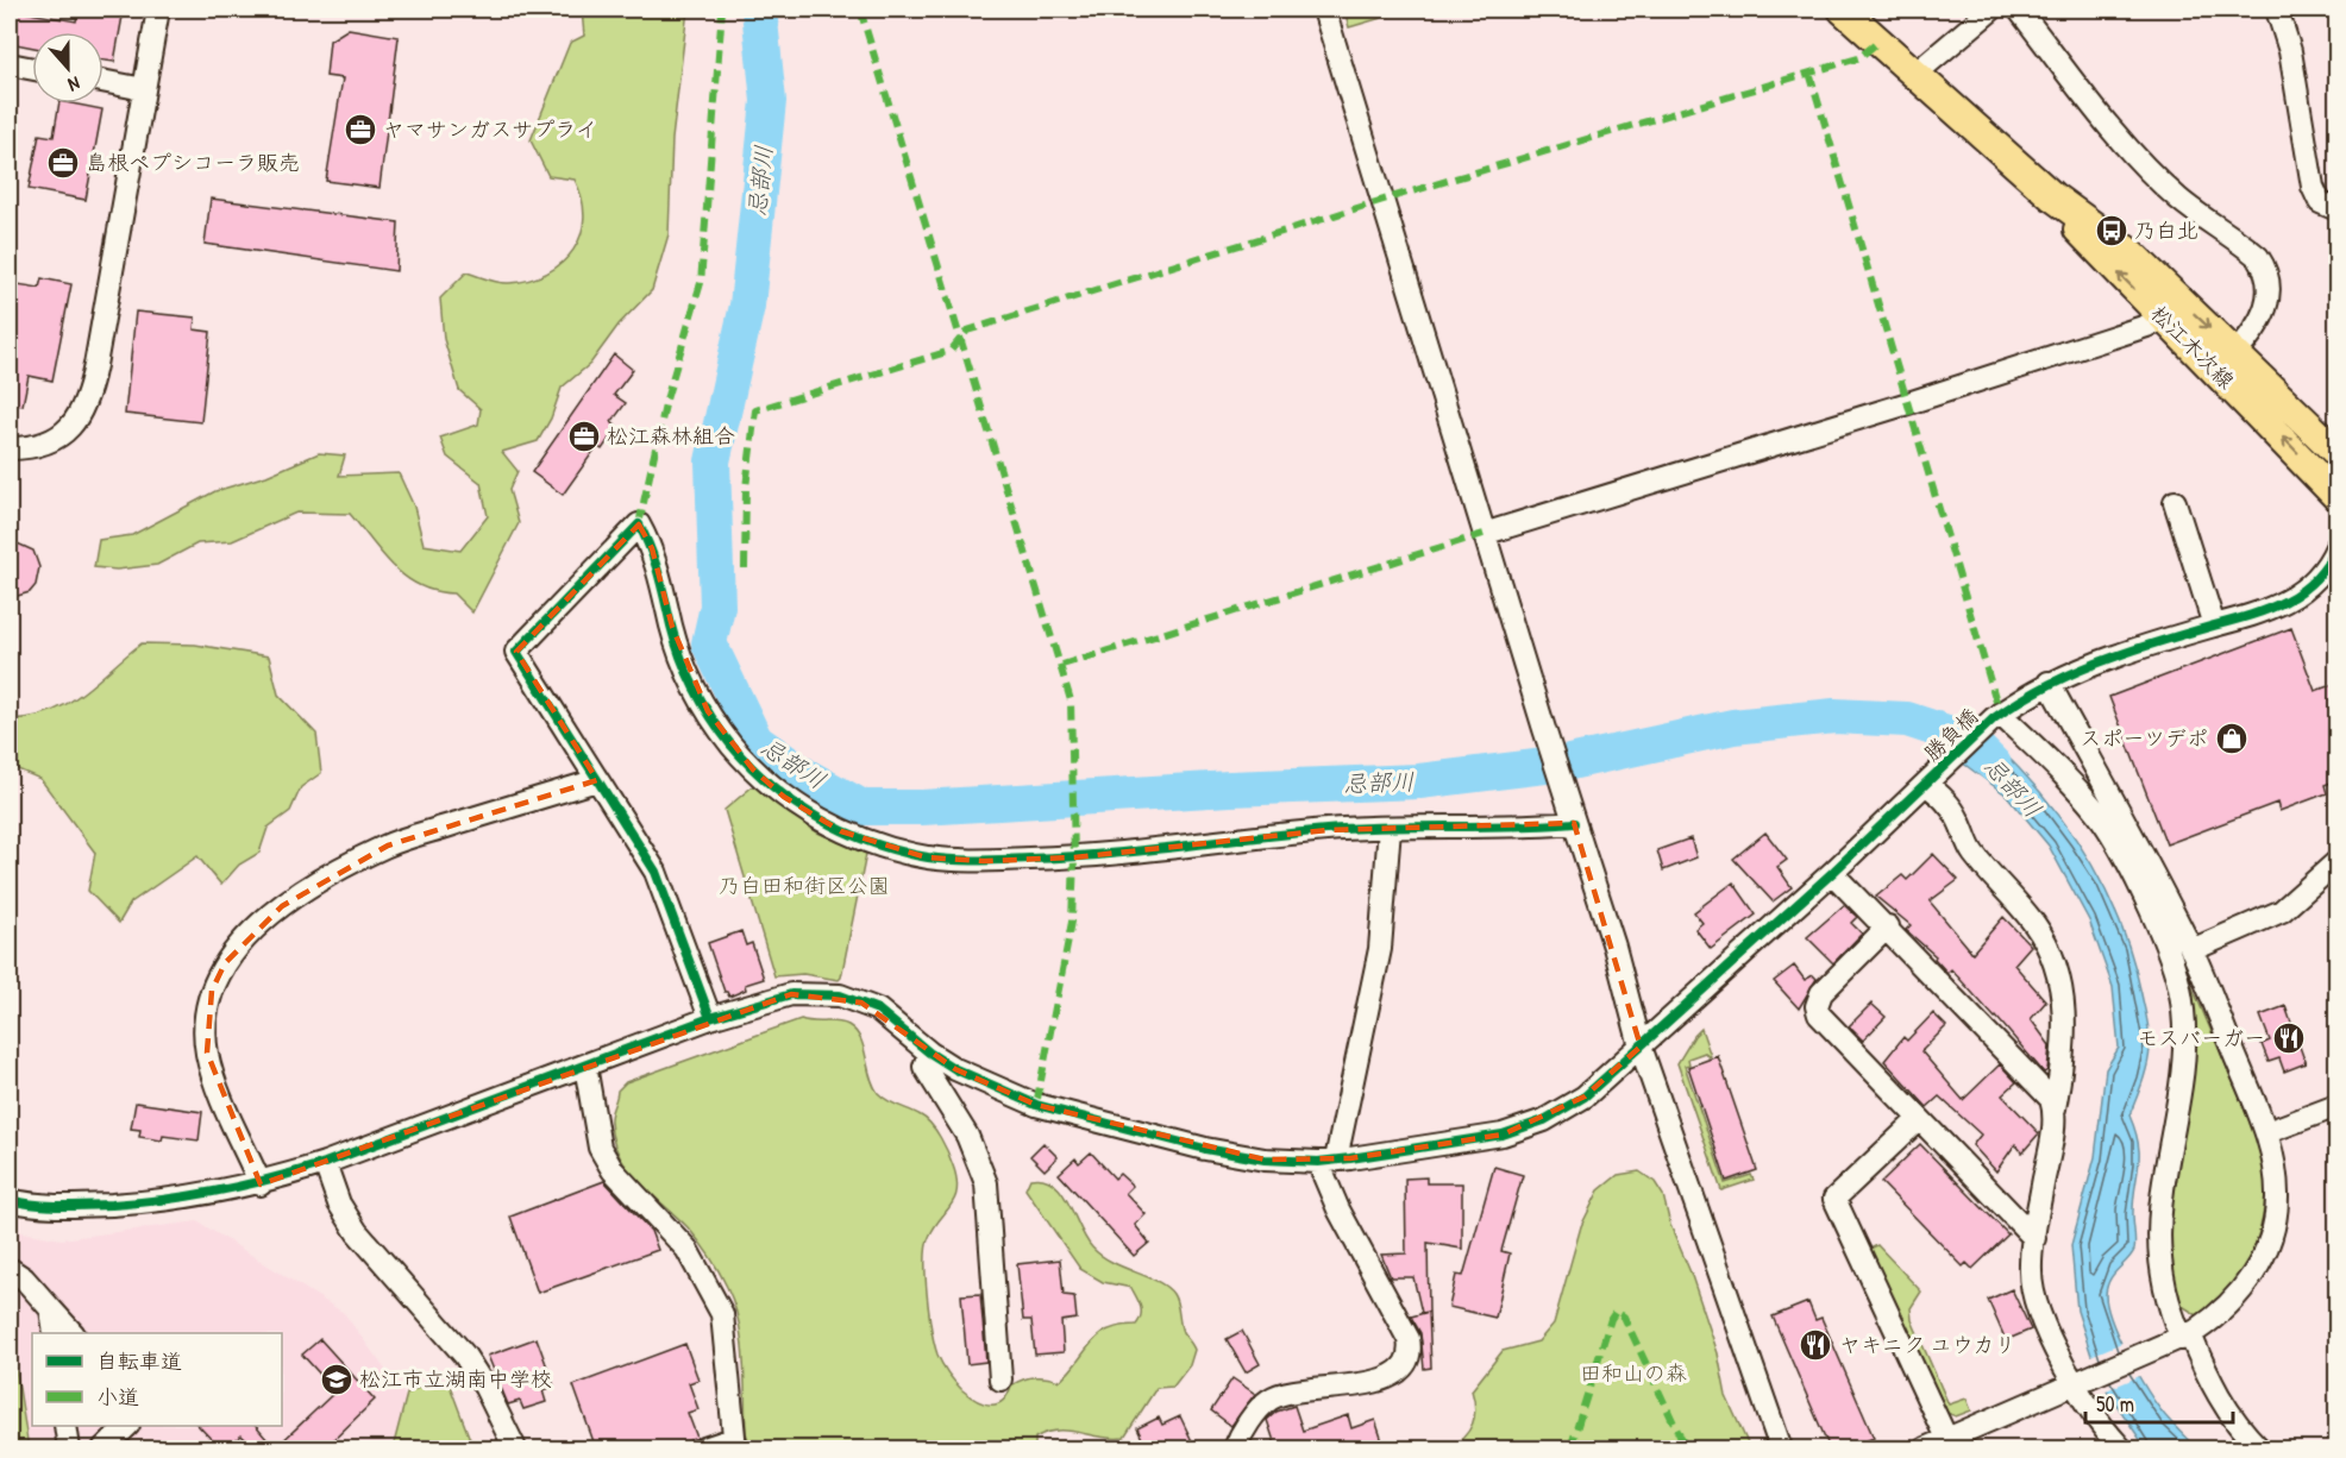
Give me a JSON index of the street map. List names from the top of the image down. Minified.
{"streets":{"main road":["松江木次線"],"street":["勝負橋"]},"water":["忌部川"],"parks":["乃白田和街区公園","田和山の森"],"places":{"office":["ヤマサンガスサプライ","島根ペプシコーラ販売","松江森林組合"],"bus stop":["乃白北"],"shop":["スポーツデポ"],"restaurant":["モスバーガー","ヤキニク ユウカリ"],"school or university":["松江市立湖南中学校"]},"legend":["自転車道","小道"],"scale_bar":"50 m","north":"bottom"}
